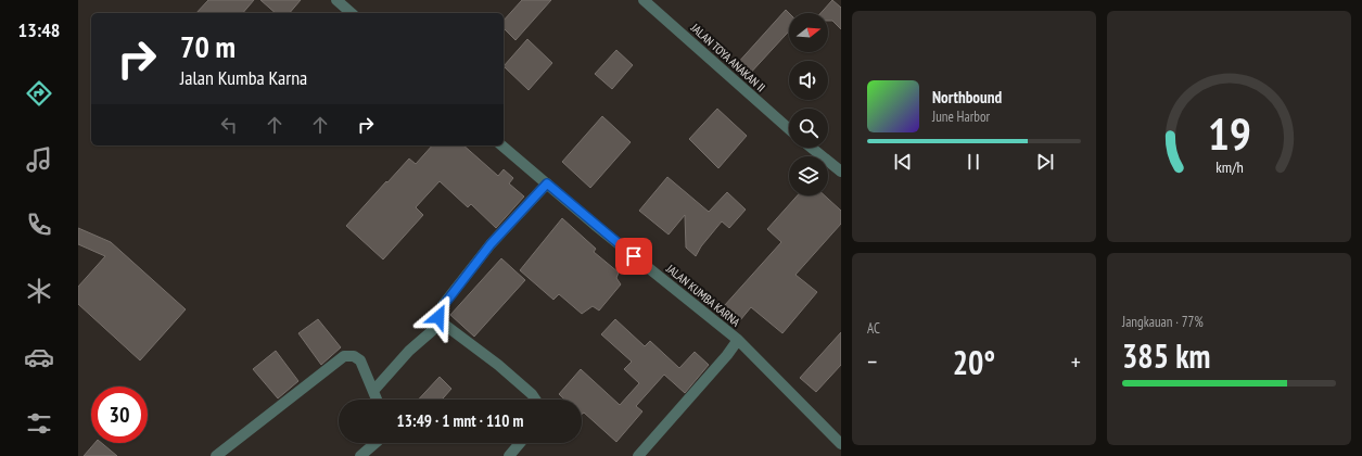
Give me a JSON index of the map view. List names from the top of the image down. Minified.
{"streets":{"street":["JALAN TOYA ANAKAN II","JALAN KUMBA KARNA"]},"north":"right","page":{"tabs":"13:48","turn":["70 m","Jalan Kumba Karna"],"song":["Northbound","June Harbor"],"tile":["AC",["Jangkauan · 77%","385 km"]],"heat":["−","20°","+"],"limit":"30","trip":"13:49 · 1 mnt · 110 m","gauge":["19","km/h"]}}
